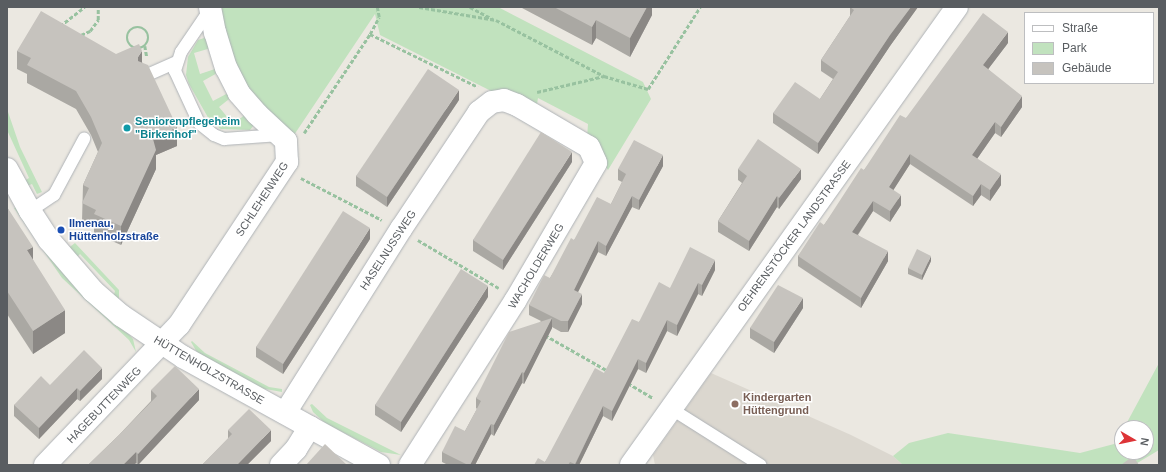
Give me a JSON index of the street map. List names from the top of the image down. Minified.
{"streets":{"street":["SCHLEHENWEG","OEHRENSTÖCKER LANDSTRASSE","HASELNUSSWEG","WACHOLDERWEG","HÜTTENHOLZSTRASSE","HAGEBUTTENWEG"]},"crossings":[["SCHLEHENWEG","HÜTTENHOLZSTRASSE"],["SCHLEHENWEG","HAGEBUTTENWEG"],["HASELNUSSWEG","WACHOLDERWEG"],["HASELNUSSWEG","HÜTTENHOLZSTRASSE"],["HÜTTENHOLZSTRASSE","HAGEBUTTENWEG"]],"places":["Seniorenpflegeheim \"Birkenhof\"","Ilmenau, Hüttenholzstraße","Kindergarten Hüttengrund"],"legend":["Straße","Park","Gebäude"],"north":"right"}
